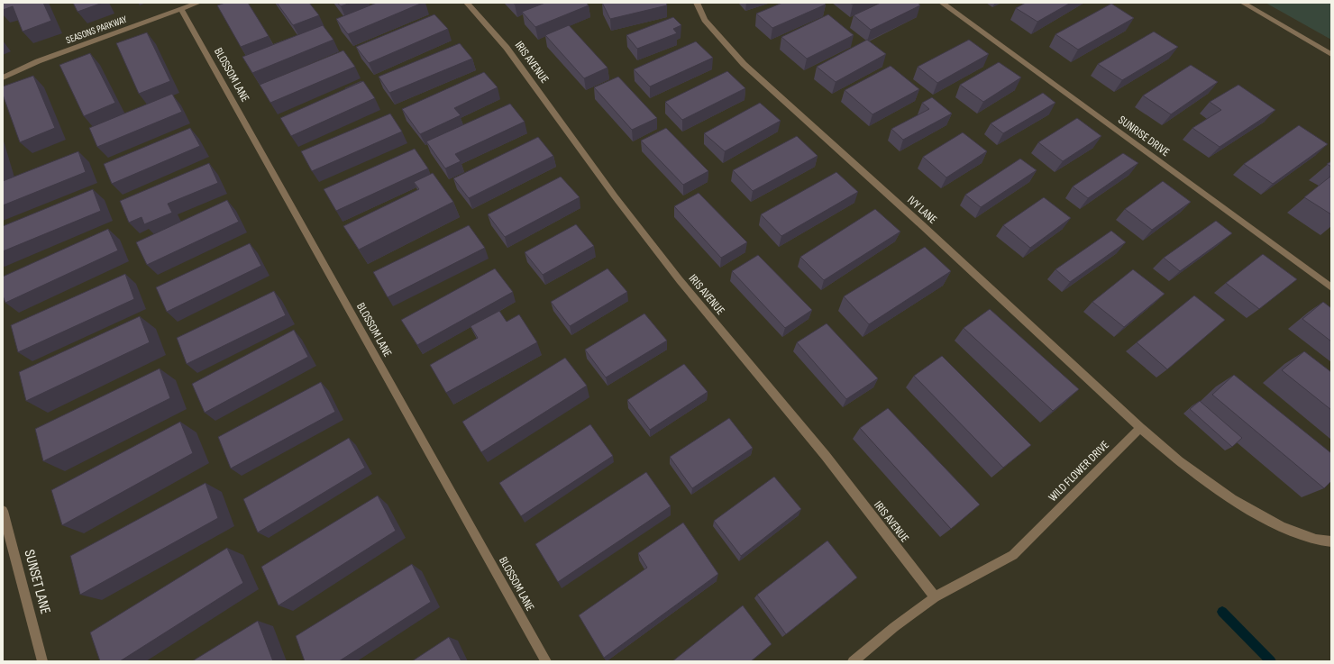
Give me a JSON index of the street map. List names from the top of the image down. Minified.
{"streets":{"street":["SEASONS PARKWAY","IRIS AVENUE","BLOSSOM LANE","SUNRISE DRIVE","IVY LANE","WILD FLOWER DRIVE","SUNSET LANE"]},"crossings":[["SEASONS PARKWAY","BLOSSOM LANE"],["IRIS AVENUE","WILD FLOWER DRIVE"],["IVY LANE","WILD FLOWER DRIVE"]]}
